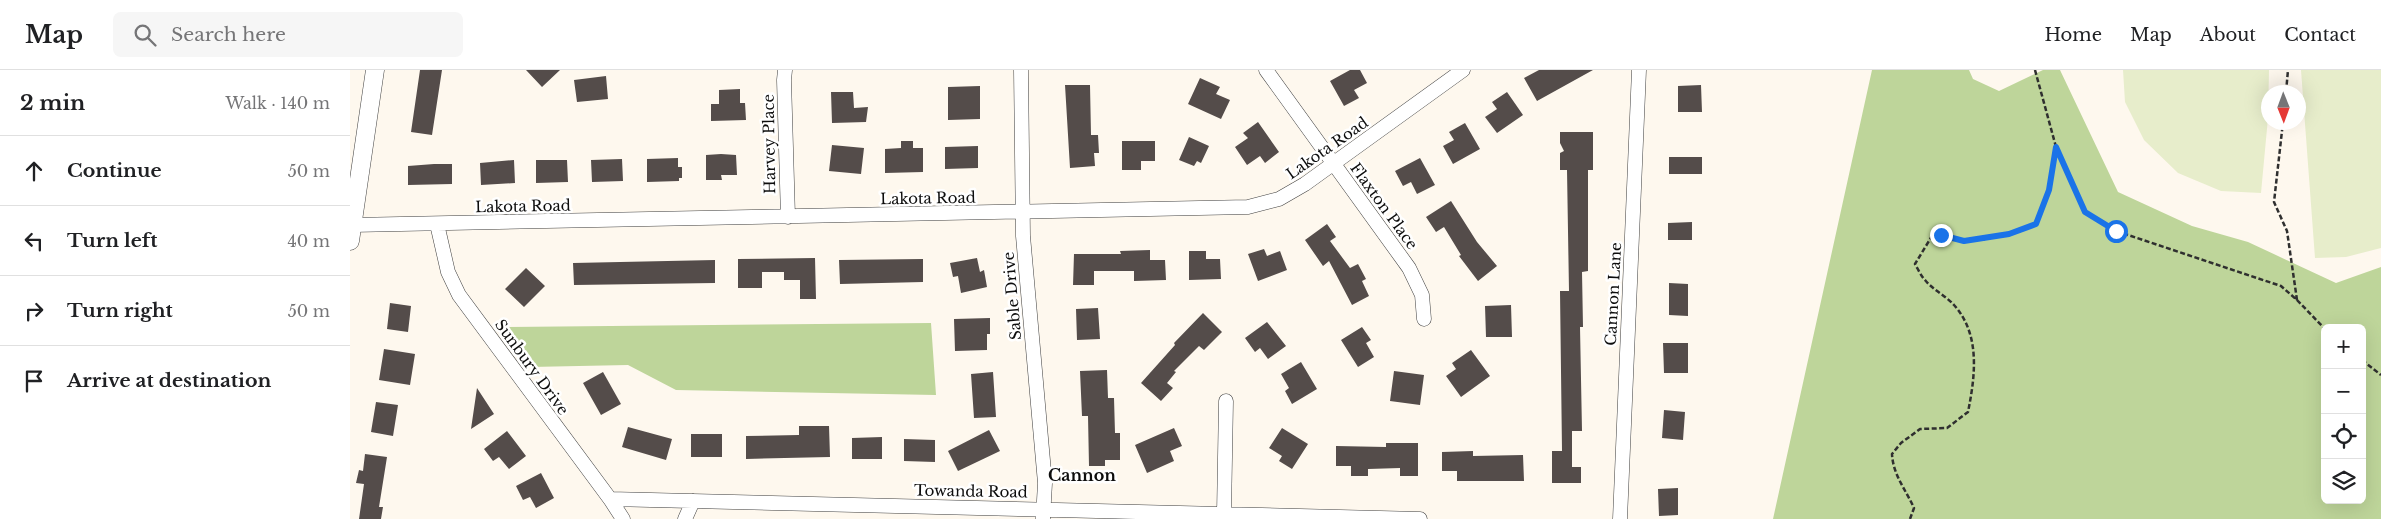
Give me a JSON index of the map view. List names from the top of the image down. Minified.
{"streets":{"street":["Harvey Place","Lakota Road","Flaxton Place","Cannon Lane","Sable Drive","Sunbury Drive","Towanda Road"]},"crossings":[["Harvey Place","Lakota Road"],["Lakota Road","Flaxton Place"],["Lakota Road","Sable Drive"],["Lakota Road","Sunbury Drive"],["Sable Drive","Towanda Road"],["Sunbury Drive","Towanda Road"]],"districts":["Cannon"],"north":"bottom","page":{"header":"Map","search":"Search here","nav":["Home","Map","About","Contact"],"heading":["2 min","Walk · 140 m"],"list":[["Continue","50 m"],["Turn left","40 m"],["Turn right","50 m"],"Arrive at destination"],"map_buttons":["+","−"]}}
